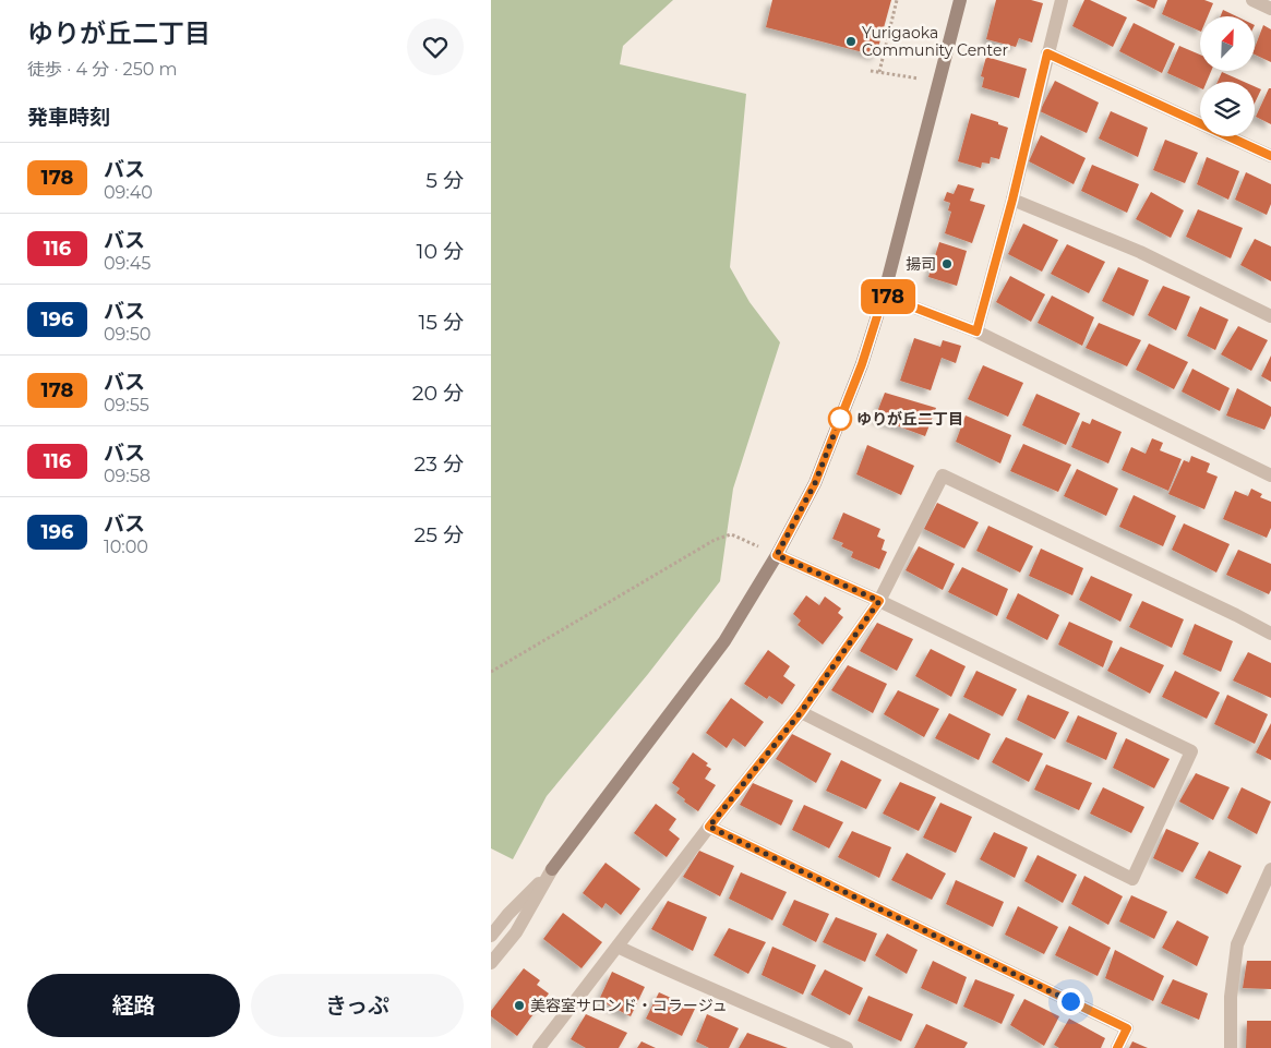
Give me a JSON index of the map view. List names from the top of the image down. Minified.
{"places":["Yurigaoka Community Center","揚司","ゆりが丘二丁目","美容室サロンド・コラージュ"],"lines":["bus line 178"],"north":"top right","page":{"heading":[["ゆりが丘二丁目","徒歩 · 4 分 · 250 m"],"発車時刻"],"on_map":"178","list":[{"mark":"178","name":"バス","note":"09:40","value":"5 分"},{"mark":"116","name":"バス","note":"09:45","value":"10 分"},{"mark":"196","name":"バス","note":"09:50","value":"15 分"},{"mark":"178","name":"バス","note":"09:55","value":"20 分"},{"mark":"116","name":"バス","note":"09:58","value":"23 分"},{"mark":"196","name":"バス","note":"10:00","value":"25 分"}],"buttons":["経路","きっぷ"]}}
